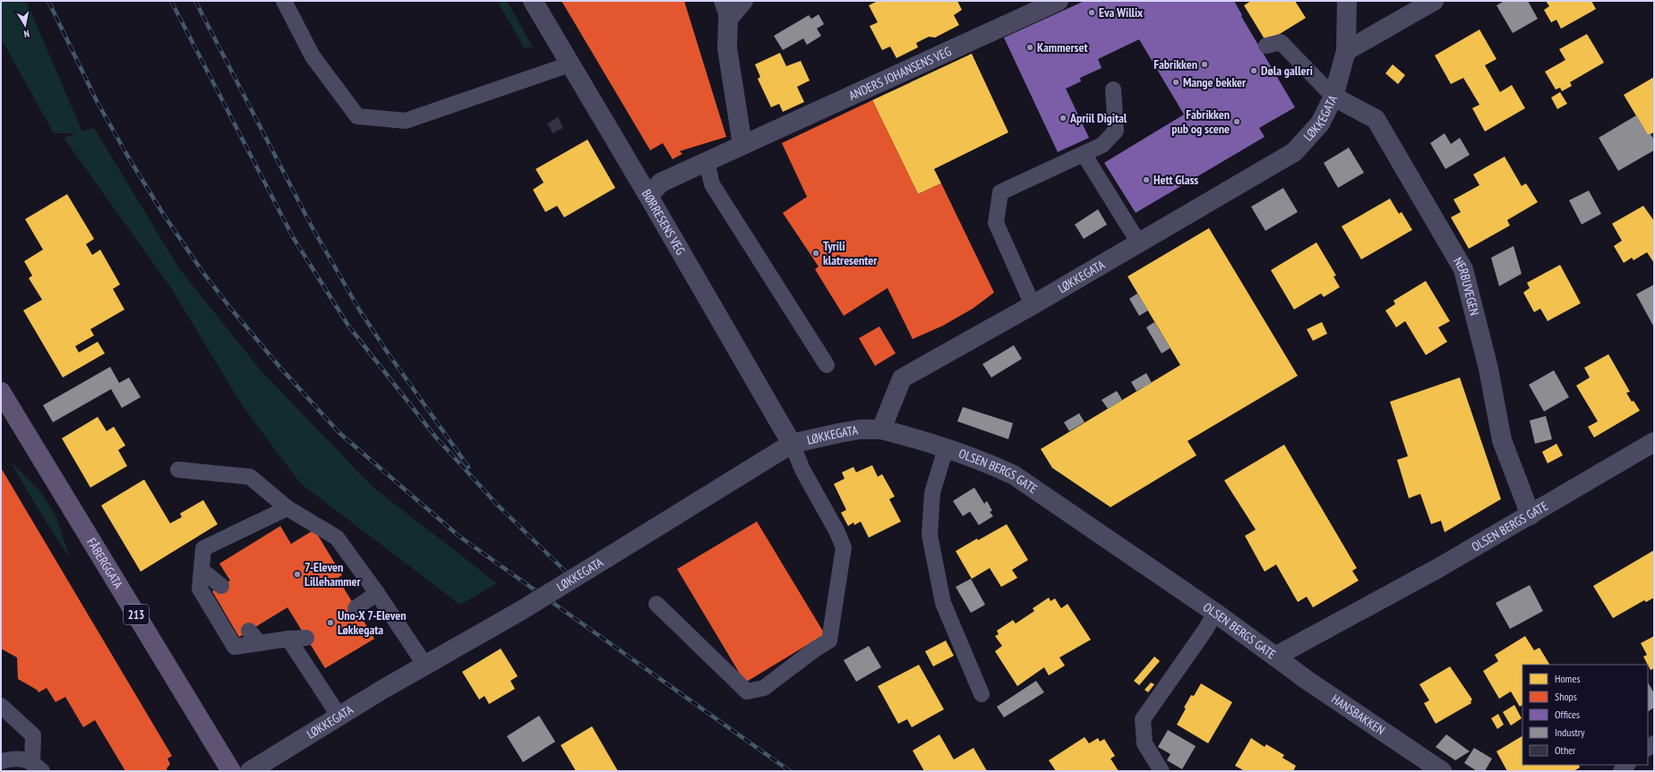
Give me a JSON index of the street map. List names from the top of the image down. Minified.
{"streets":{"main road":["FÅBERGGATA","213"],"street":["ANDERS JOHANSENS VEG","LØKKEGATA","BØRRESENS VEG","NERBUVEGEN","OLSEN BERGS GATE","HANSBAKKEN"]},"crossings":[["ANDERS JOHANSENS VEG","BØRRESENS VEG"],["LØKKEGATA","BØRRESENS VEG"],["LØKKEGATA","NERBUVEGEN"],["LØKKEGATA","OLSEN BERGS GATE"],["NERBUVEGEN","OLSEN BERGS GATE"],["OLSEN BERGS GATE","HANSBAKKEN"]],"places":["Eva Willix","Kammerset","Fabrikken","Døla galleri","Mange bekker","Apriil Digital","Fabrikken pub og scene","Hett Glass","Tyrili klatresenter","7-Eleven Lillehammer","Uno-X 7-Eleven Løkkegata"],"legend":["Homes","Shops","Offices","Industry","Other"],"north":"bottom"}
